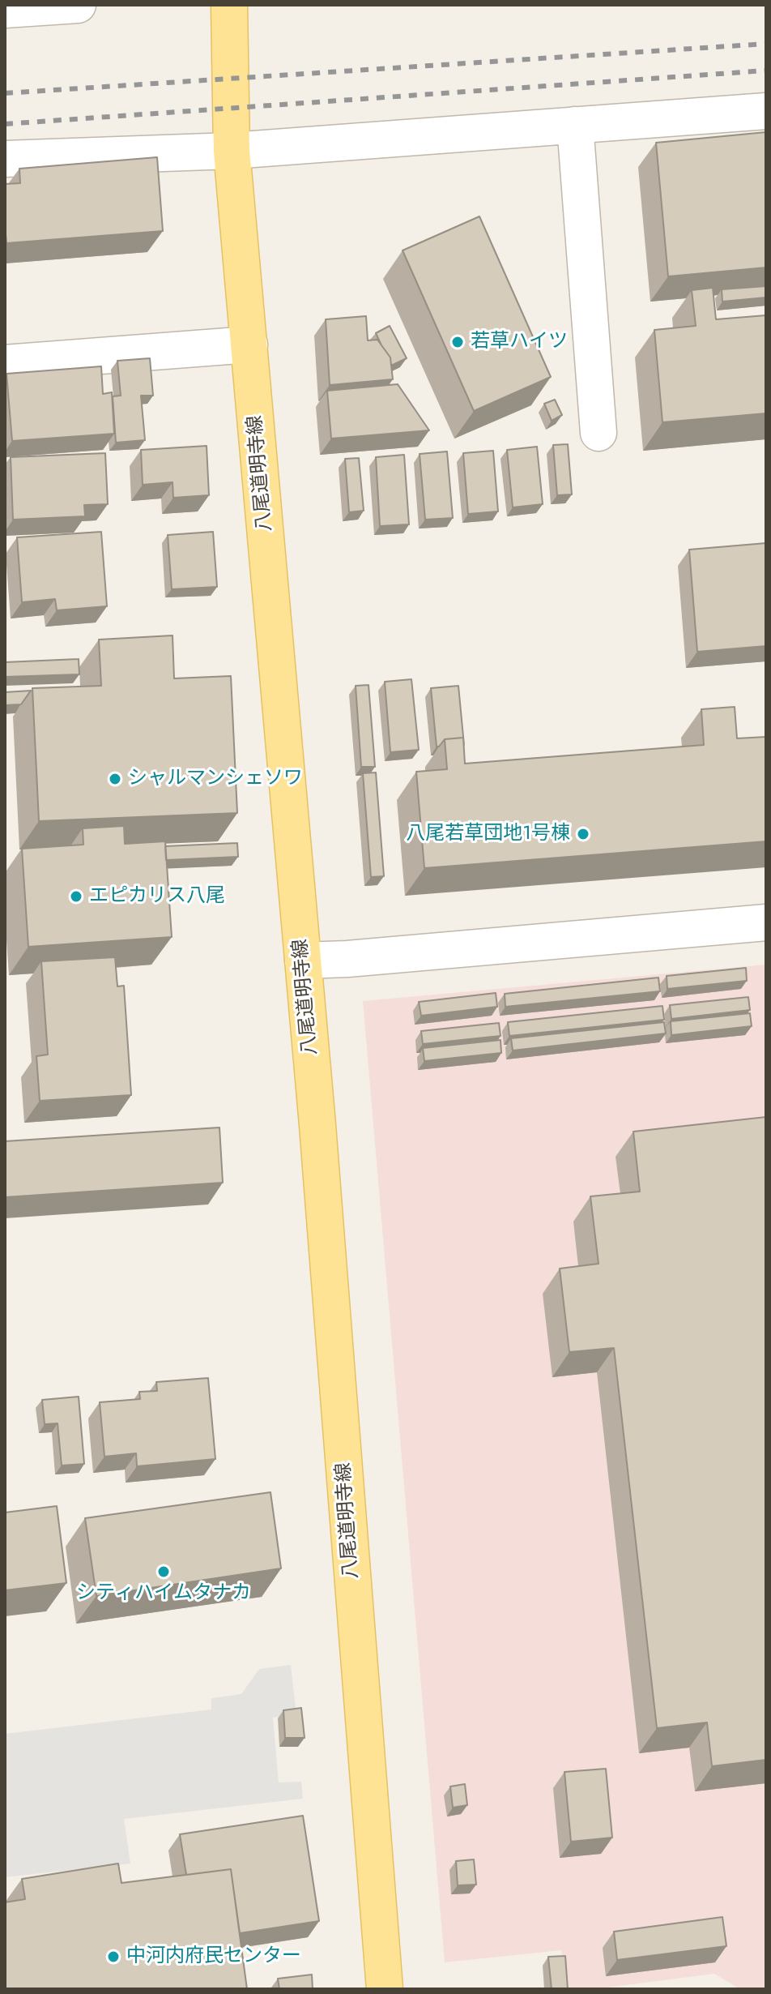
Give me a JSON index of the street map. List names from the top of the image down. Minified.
{"streets":{"main road":["八尾道明寺線"]},"places":["若草ハイツ","シャルマンシェソワ","八尾若草団地1号棟","エピカリス八尾","シティハイムタナカ","中河内府民センター"]}
